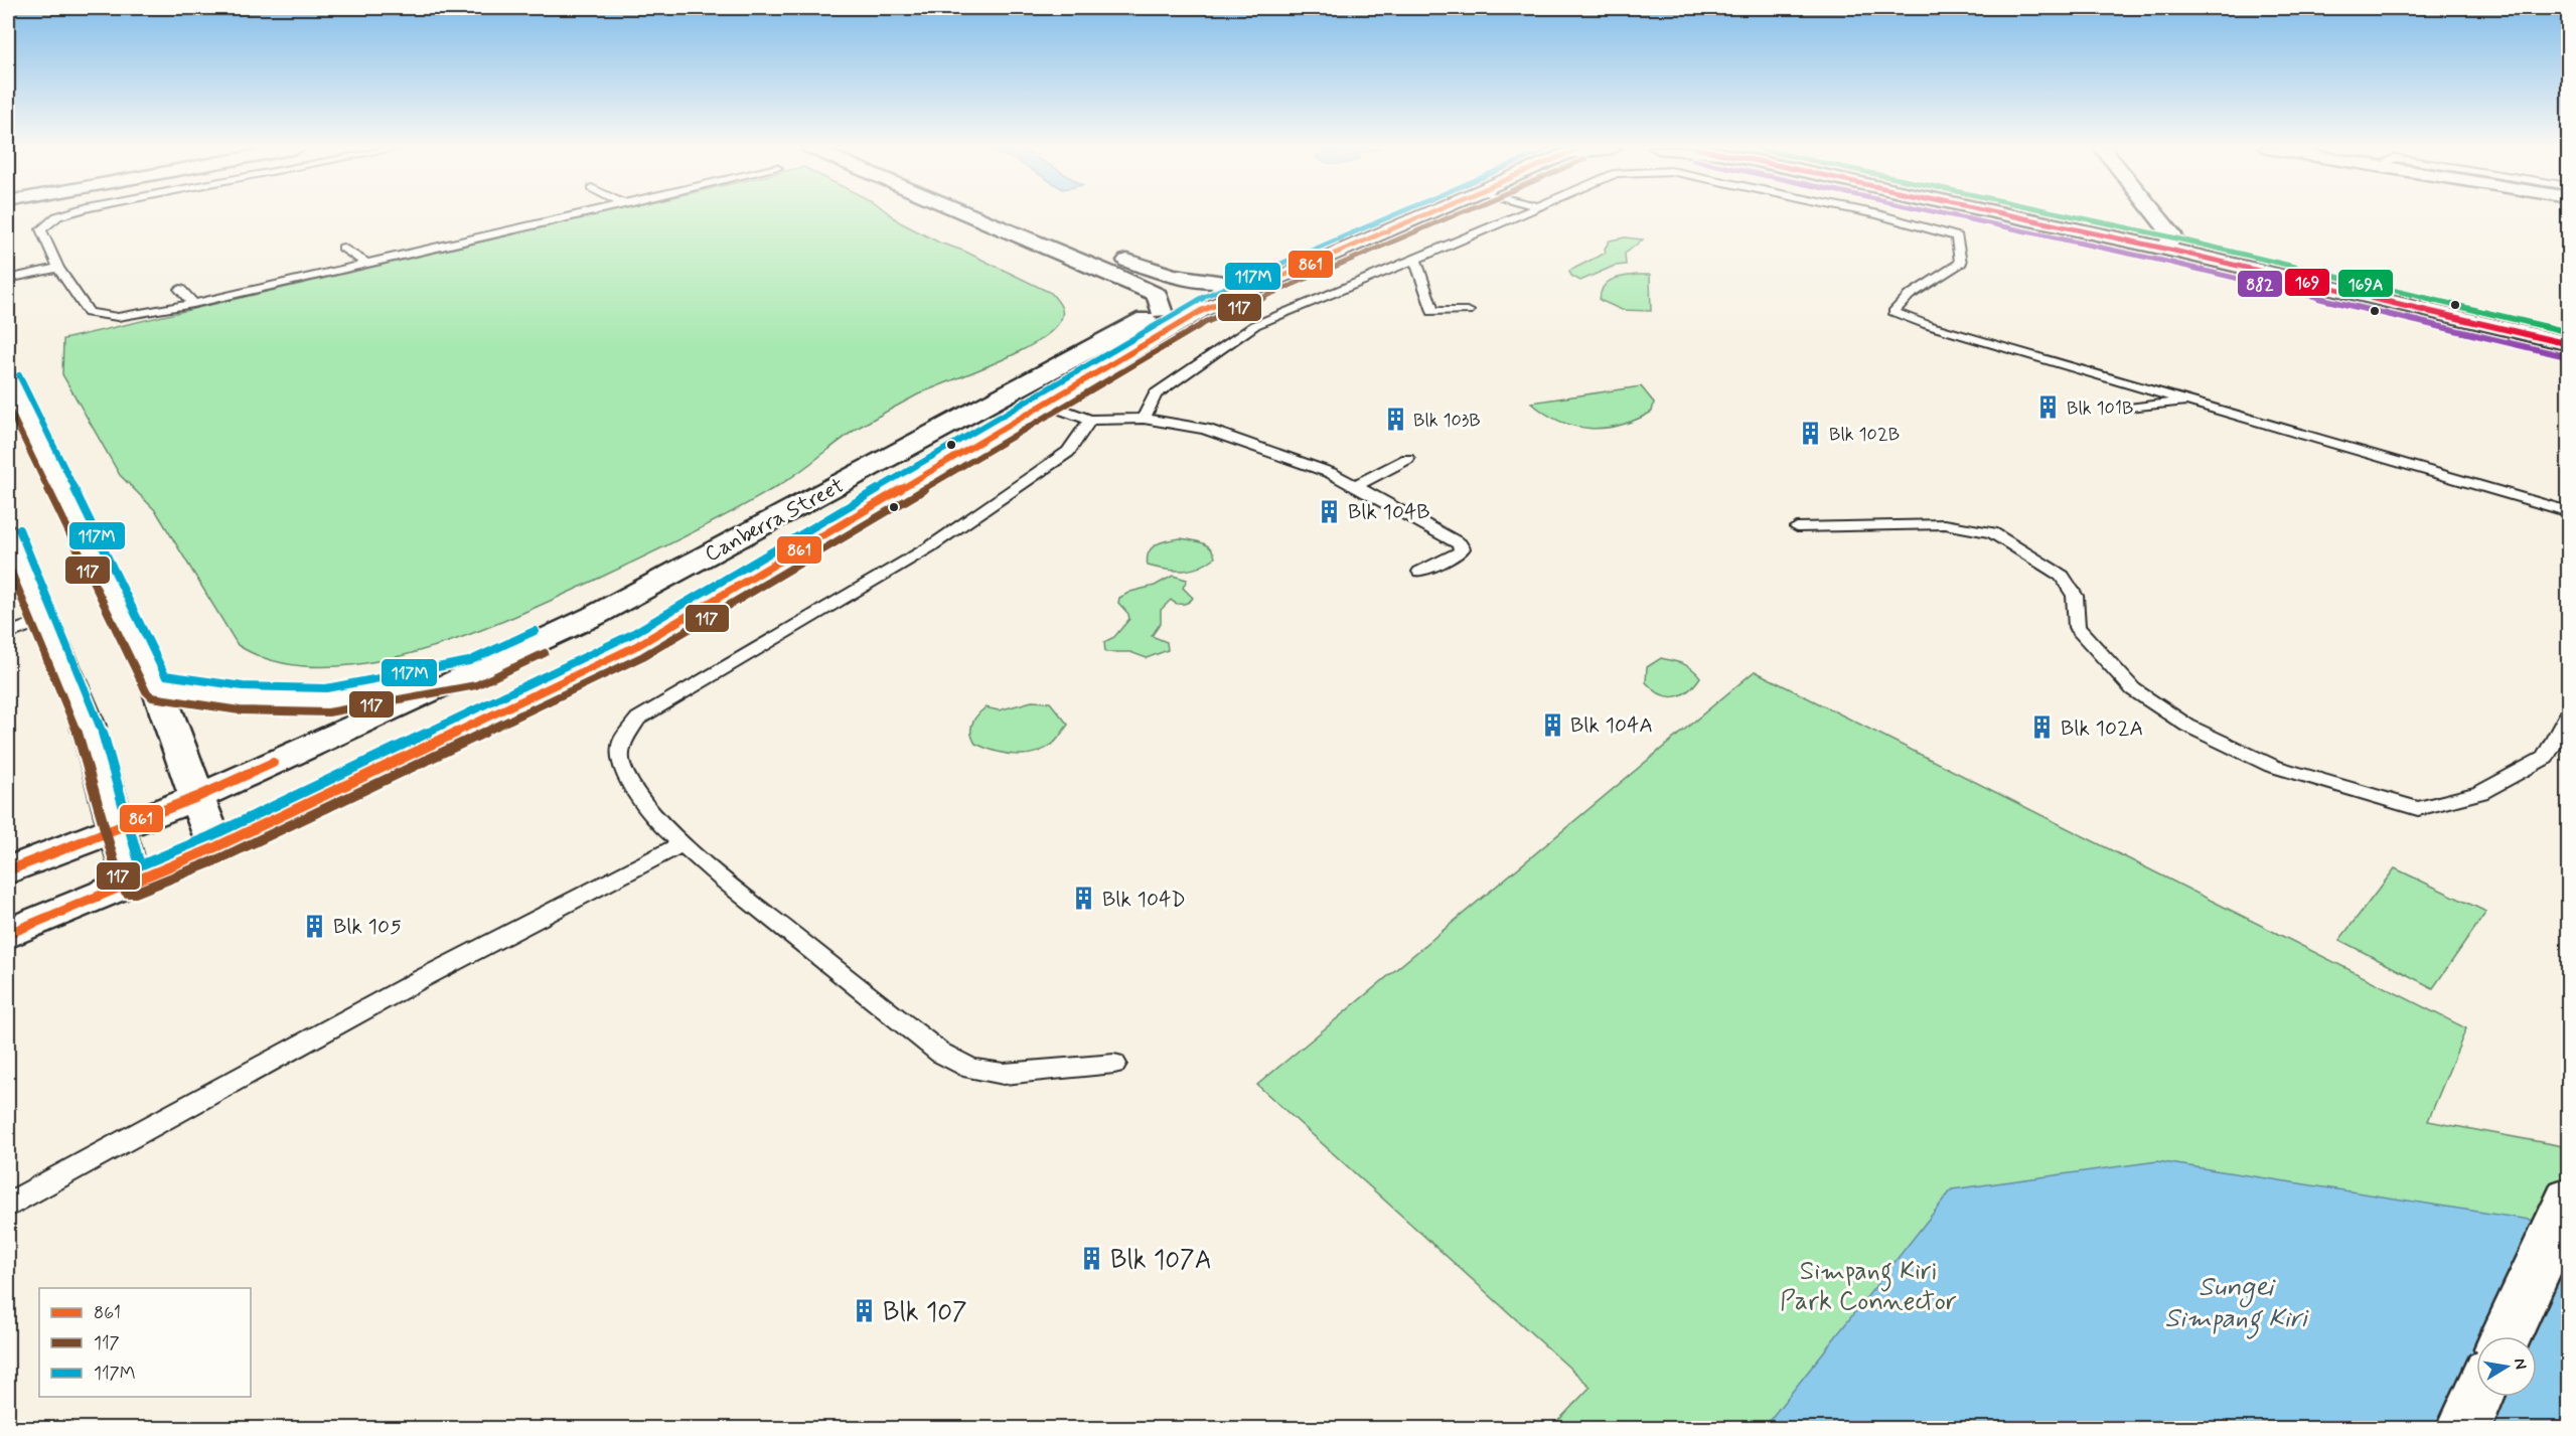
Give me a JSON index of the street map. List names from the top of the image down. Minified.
{"streets":{"street":["Canberra Street"]},"water":["Sungei Simpang Kiri"],"parks":["Simpang Kiri Park Connector"],"places":{"building":["Blk 101B","Blk 103B","Blk 102B","Blk 104B","Blk 104A","Blk 102A","Blk 104D","Blk 105","Blk 107A","Blk 107"]},"lines":["transit line 861","transit line 117","transit line 117M","transit line 169","transit line 882","transit line 169A"],"legend":["861","117","117M"],"north":"right"}
